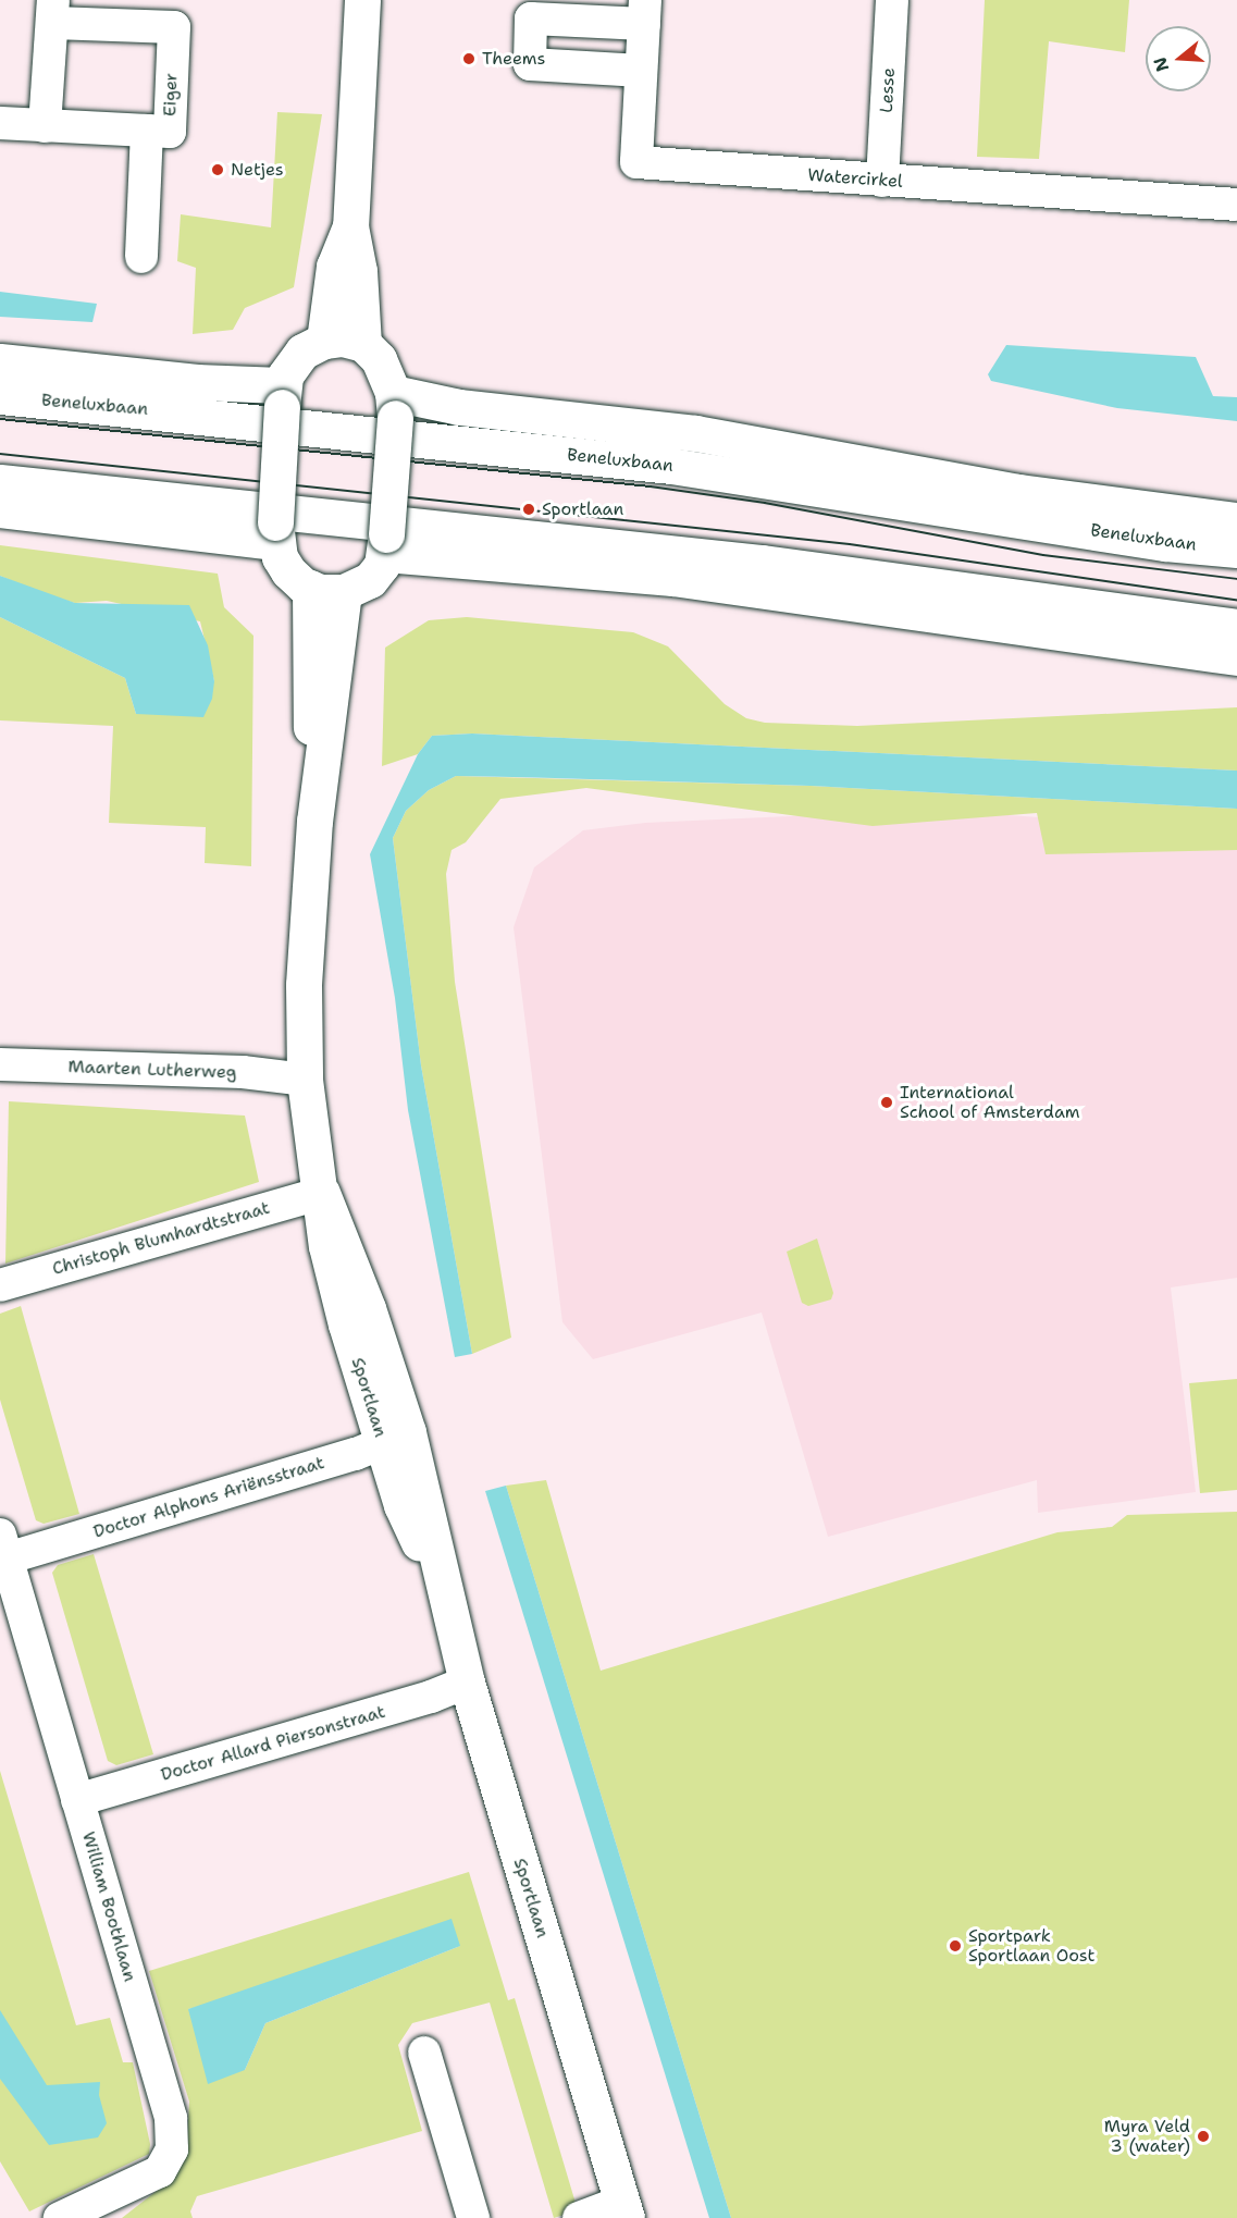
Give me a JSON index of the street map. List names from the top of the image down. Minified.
{"streets":{"main road":["Beneluxbaan","Sportlaan"],"street":["Lesse","Eiger","Watercirkel","Maarten Lutherweg","Christoph Blumhardtstraat","Doctor Alphons Ariënsstraat","Doctor Allard Piersonstraat","William Boothlaan"]},"crossings":[["Lesse","Watercirkel"],["Maarten Lutherweg","Sportlaan"],["Christoph Blumhardtstraat","Sportlaan"],["Sportlaan","Doctor Alphons Ariënsstraat"],["Sportlaan","Doctor Allard Piersonstraat"],["Doctor Alphons Ariënsstraat","William Boothlaan"],["Doctor Allard Piersonstraat","William Boothlaan"]],"places":["Theems","Netjes","Sportlaan","International School of Amsterdam","Sportpark Sportlaan Oost","Myra Veld 3 (water)"],"north":"left"}
